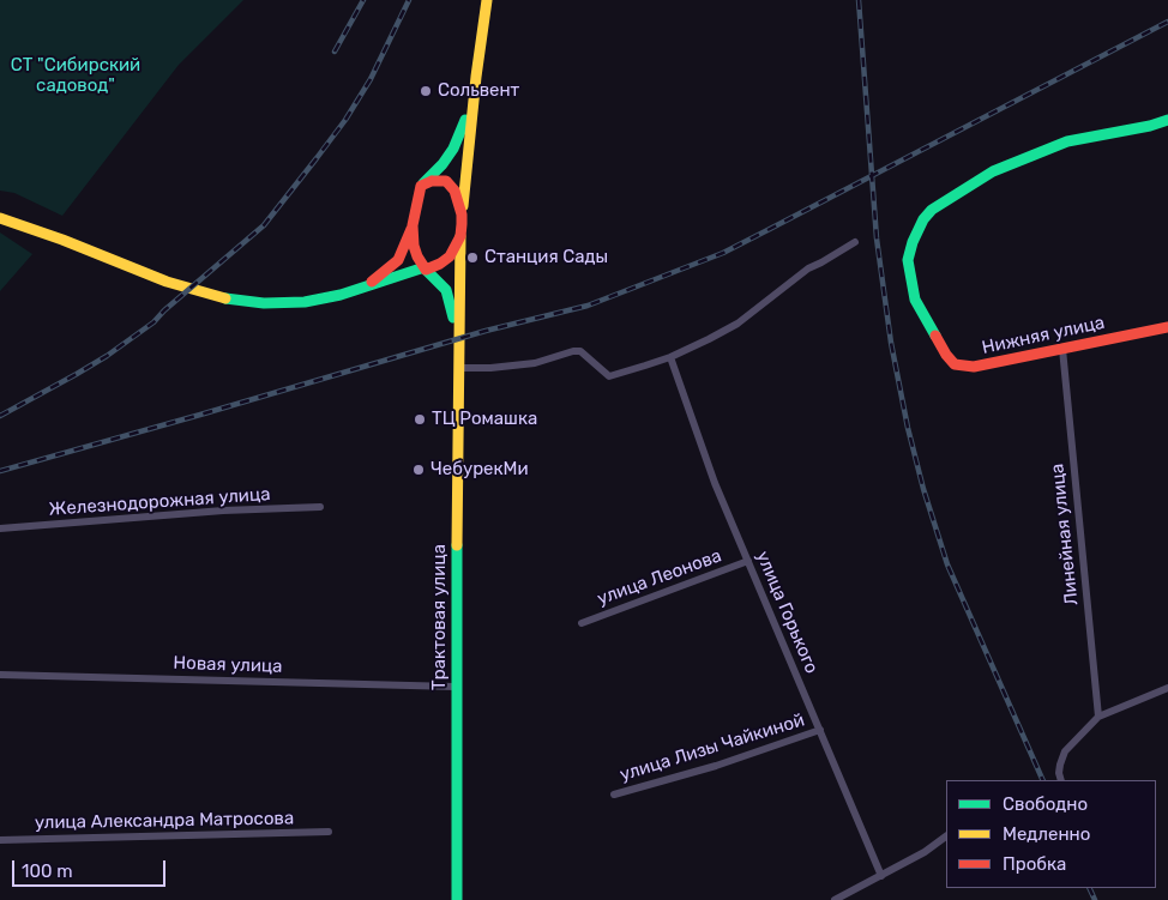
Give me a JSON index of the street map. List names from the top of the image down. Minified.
{"streets":{"main road":["Нижняя улица","Трактовая улица"],"street":["Железнодорожная улица","Линейная улица","улица Леонова","улица Горького","Новая улица","улица Лизы Чайкиной","улица Александра Матросова"]},"crossings":[["Нижняя улица","Линейная улица"],["улица Леонова","улица Горького"],["улица Горького","улица Лизы Чайкиной"],["Трактовая улица","Новая улица"]],"parks":["СТ \"Сибирский садовод\""],"places":["Сольвент","Станция Сады","ТЦ Ромашка","ЧебурекМи"],"legend":["Свободно","Медленно","Пробка"],"scale_bar":"100 m"}
